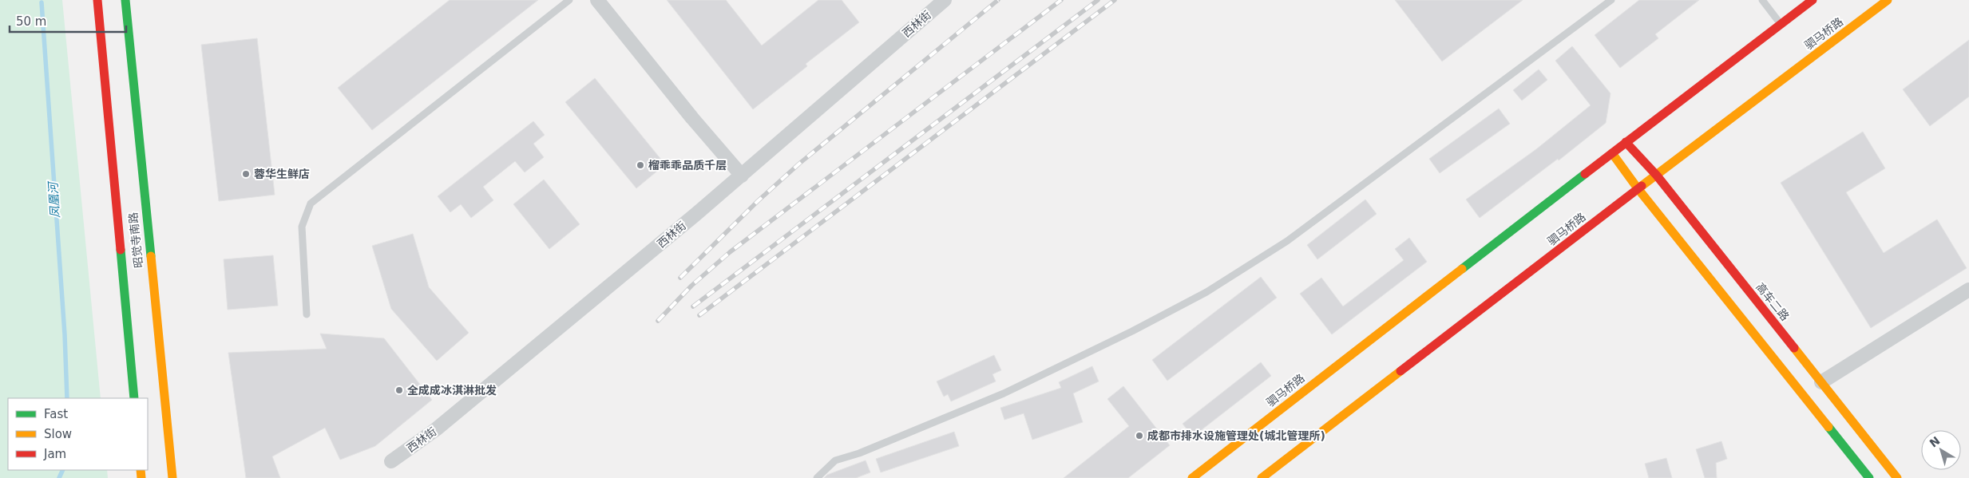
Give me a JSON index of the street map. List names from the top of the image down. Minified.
{"streets":{"main road":["驷马桥路","昭觉寺南路","高车二路"],"street":["西林街"]},"crossings":[["驷马桥路","高车二路"]],"water":["凤凰河"],"places":["榴乖乖品质千层","蓉华生鲜店","全成成冰淇淋批发","成都市排水设施管理处(城北管理所)"],"legend":["Fast","Slow","Jam"],"scale_bar":"50 m","north":"top left"}
